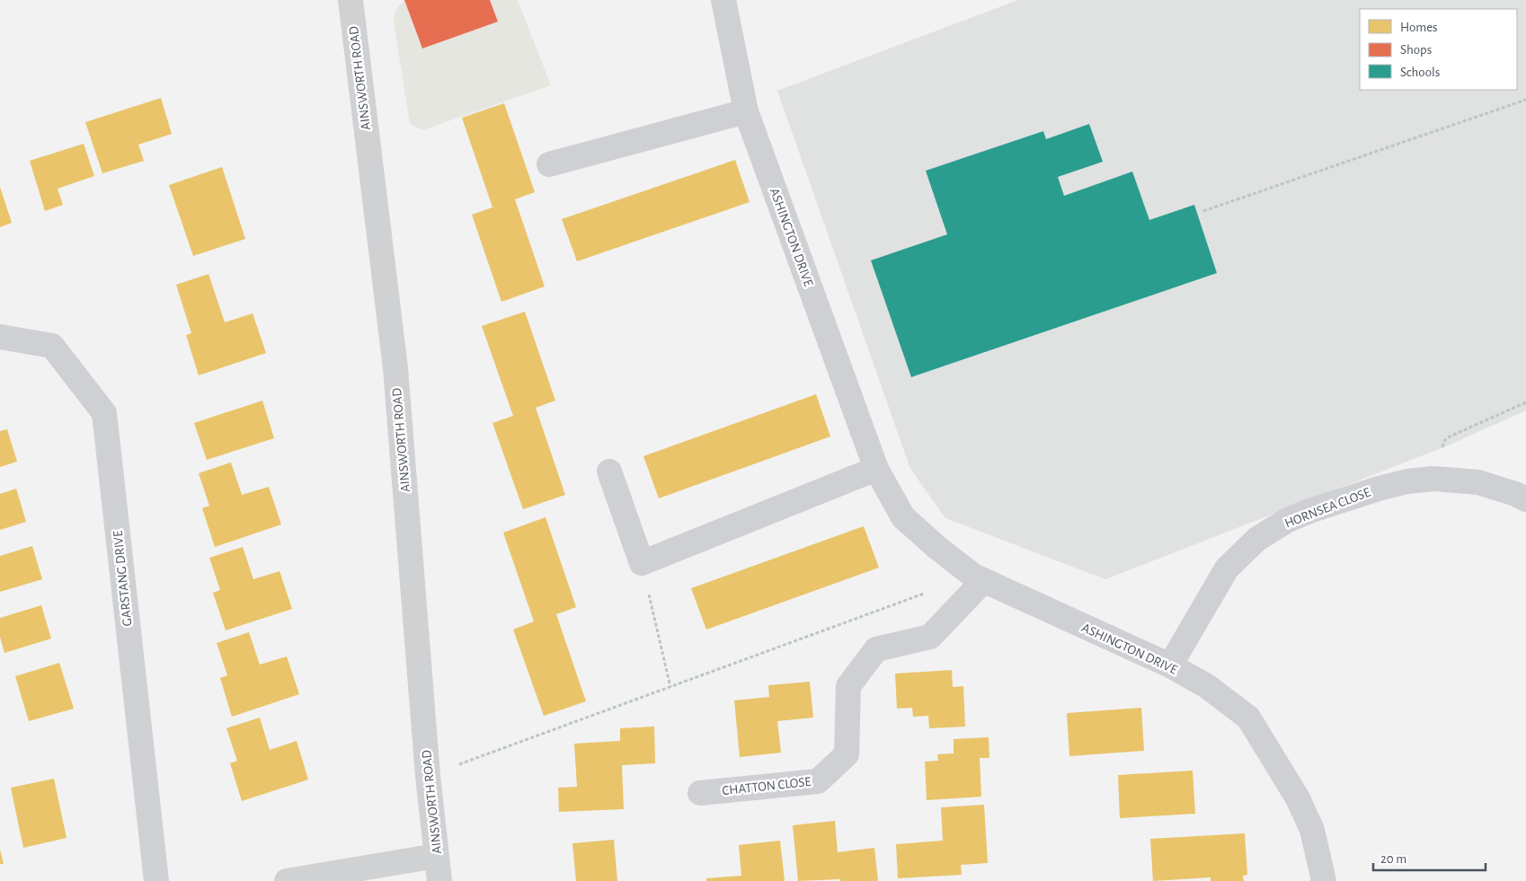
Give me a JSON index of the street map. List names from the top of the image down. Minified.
{"streets":{"main road":["AINSWORTH ROAD"],"street":["ASHINGTON DRIVE","HORNSEA CLOSE","GARSTANG DRIVE","CHATTON CLOSE"]},"crossings":[["ASHINGTON DRIVE","HORNSEA CLOSE"],["ASHINGTON DRIVE","CHATTON CLOSE"]],"legend":["Homes","Shops","Schools"],"scale_bar":"20 m"}
